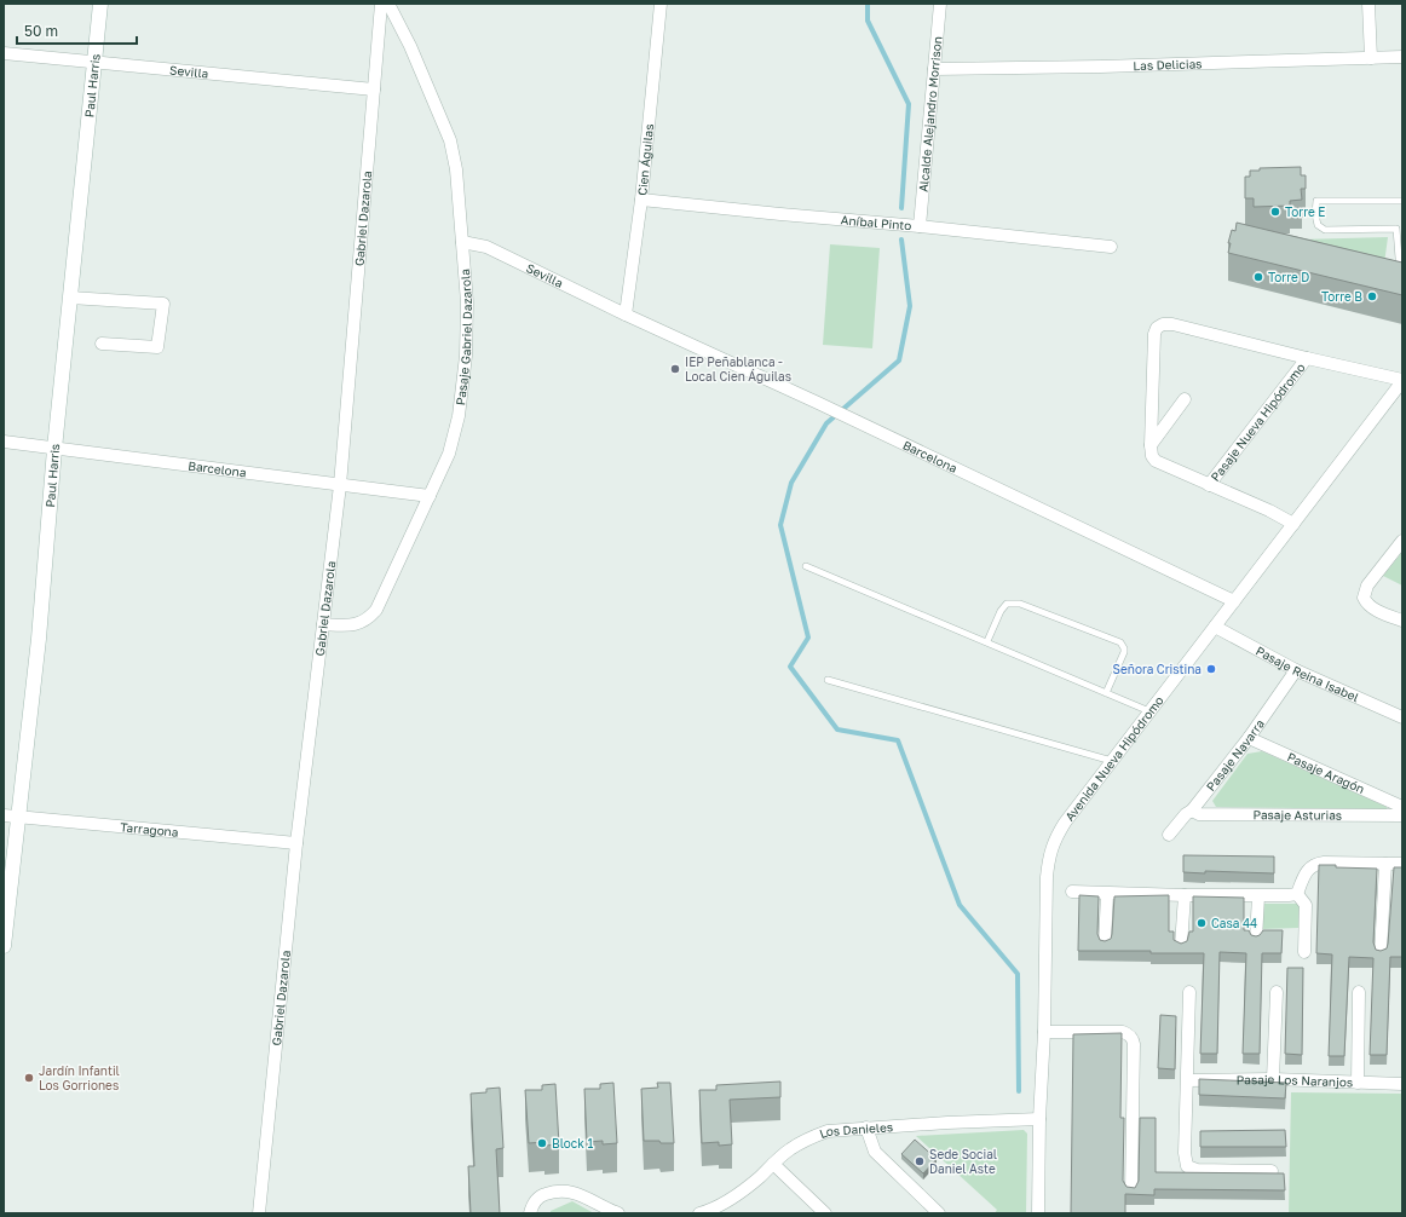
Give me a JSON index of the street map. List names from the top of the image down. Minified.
{"streets":{"street":["Las Delicias","Sevilla","Paul Harris","Alcalde Alejandro Morrison","Cien Águilas","Gabriel Dazarola","Aníbal Pinto","Pasaje Gabriel Dazarola","Pasaje Nueva Hipódromo","Barcelona","Pasaje Reina Isabel","Pasaje Navarra","Avenida Nueva Hipódromo","Pasaje Aragón","Pasaje Asturias","Tarragona","Pasaje Los Naranjos","Los Danieles"]},"crossings":[["Las Delicias","Alcalde Alejandro Morrison"],["Sevilla","Paul Harris"],["Sevilla","Cien Águilas"],["Sevilla","Gabriel Dazarola"],["Sevilla","Pasaje Gabriel Dazarola"],["Sevilla","Barcelona"],["Paul Harris","Barcelona"],["Paul Harris","Tarragona"],["Alcalde Alejandro Morrison","Aníbal Pinto"],["Cien Águilas","Aníbal Pinto"],["Cien Águilas","Barcelona"],["Gabriel Dazarola","Pasaje Gabriel Dazarola"],["Gabriel Dazarola","Barcelona"],["Gabriel Dazarola","Tarragona"],["Pasaje Gabriel Dazarola","Barcelona"],["Pasaje Nueva Hipódromo","Avenida Nueva Hipódromo"],["Barcelona","Avenida Nueva Hipódromo"],["Pasaje Reina Isabel","Pasaje Navarra"],["Pasaje Reina Isabel","Avenida Nueva Hipódromo"],["Pasaje Navarra","Pasaje Aragón"],["Pasaje Navarra","Pasaje Asturias"],["Avenida Nueva Hipódromo","Los Danieles"]],"places":["Torre E","Torre D","Torre B","IEP Peñablanca - Local Cien Águilas","Señora Cristina","Casa 44","Jardín Infantil Los Gorriones","Block 1","Sede Social Daniel Aste"],"scale_bar":"50 m"}
